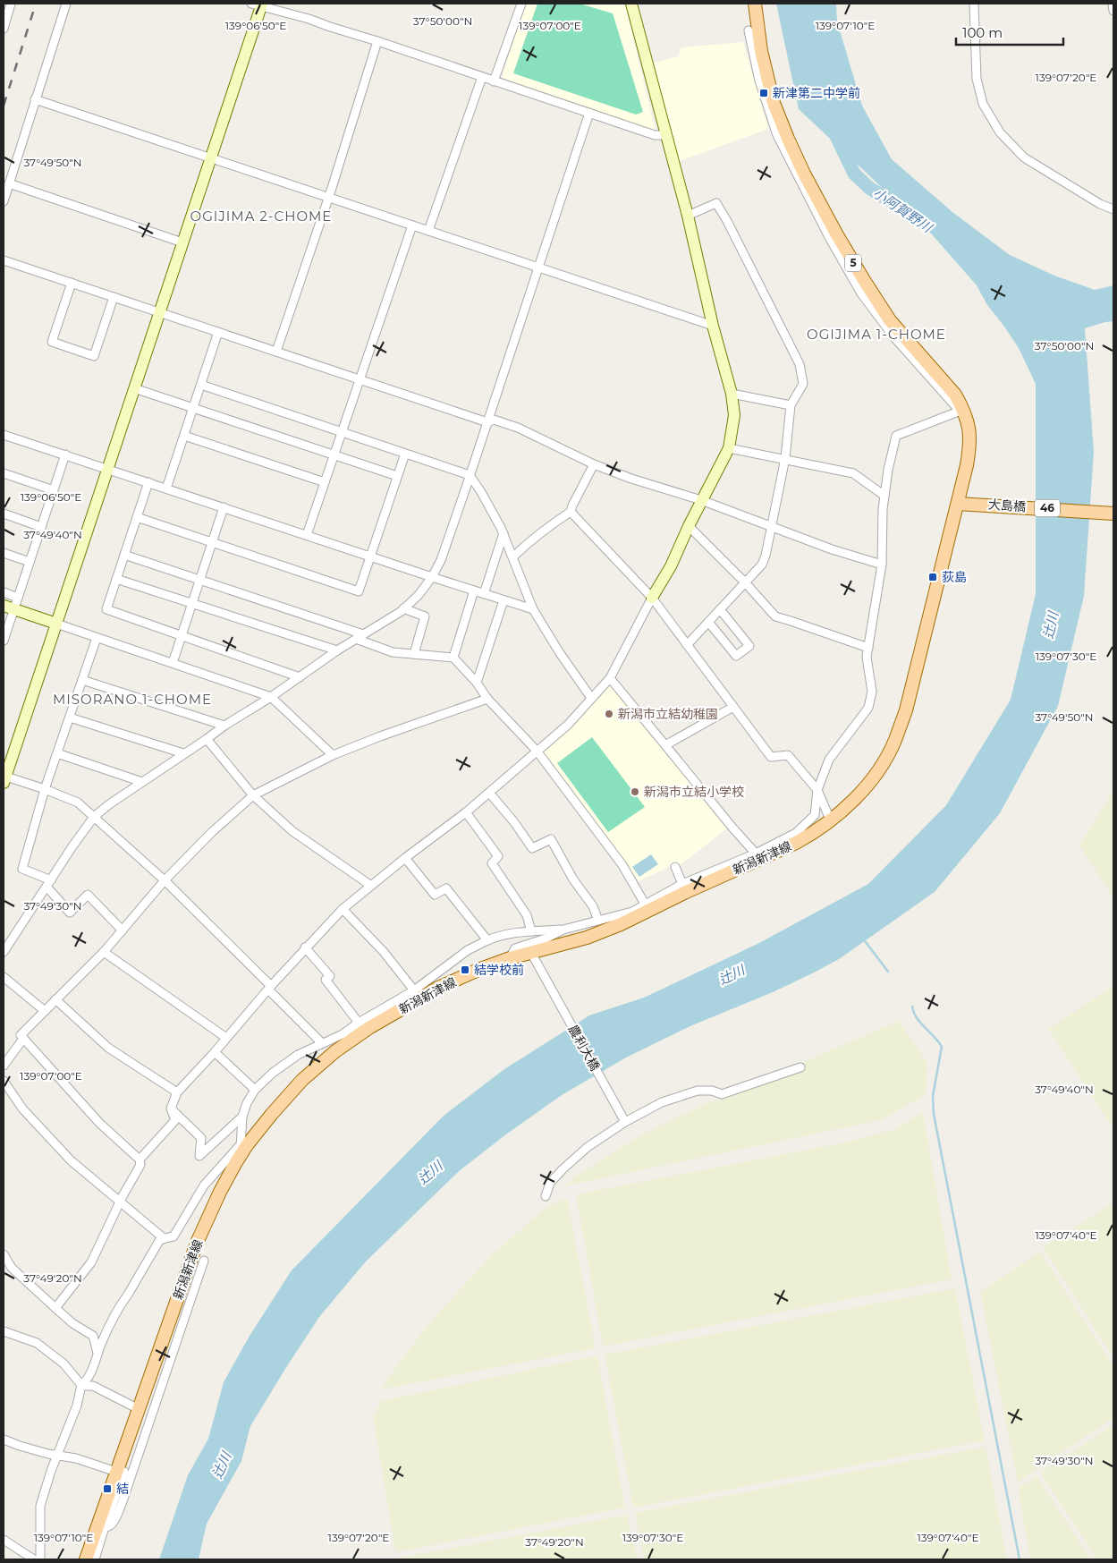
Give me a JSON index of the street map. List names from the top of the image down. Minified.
{"streets":{"main road":["5","大島橋","46","新潟新津線"],"street":["農利大橋"]},"crossings":[["5","大島橋"],["5","新潟新津線"],["大島橋","新潟新津線"],["新潟新津線","農利大橋"]],"districts":["OGIJIMA 2-CHOME","OGIJIMA 1-CHOME","MISORANO 1-CHOME"],"water":["小阿賀野川","辻川"],"places":{"transit":["新津第二中学前","荻島","結学校前","結"],"other":["新潟市立結幼稚園","新潟市立結小学校"]},"scale_bar":"100 m","coordinates":["37°50'00\"N","139°06'50\"E","139°07'00\"E","139°07'10\"E","139°07'20\"E","37°49'50\"N","37°49'40\"N","139°07'30\"E","37°49'30\"N","139°07'40\"E","37°49'20\"N"]}
